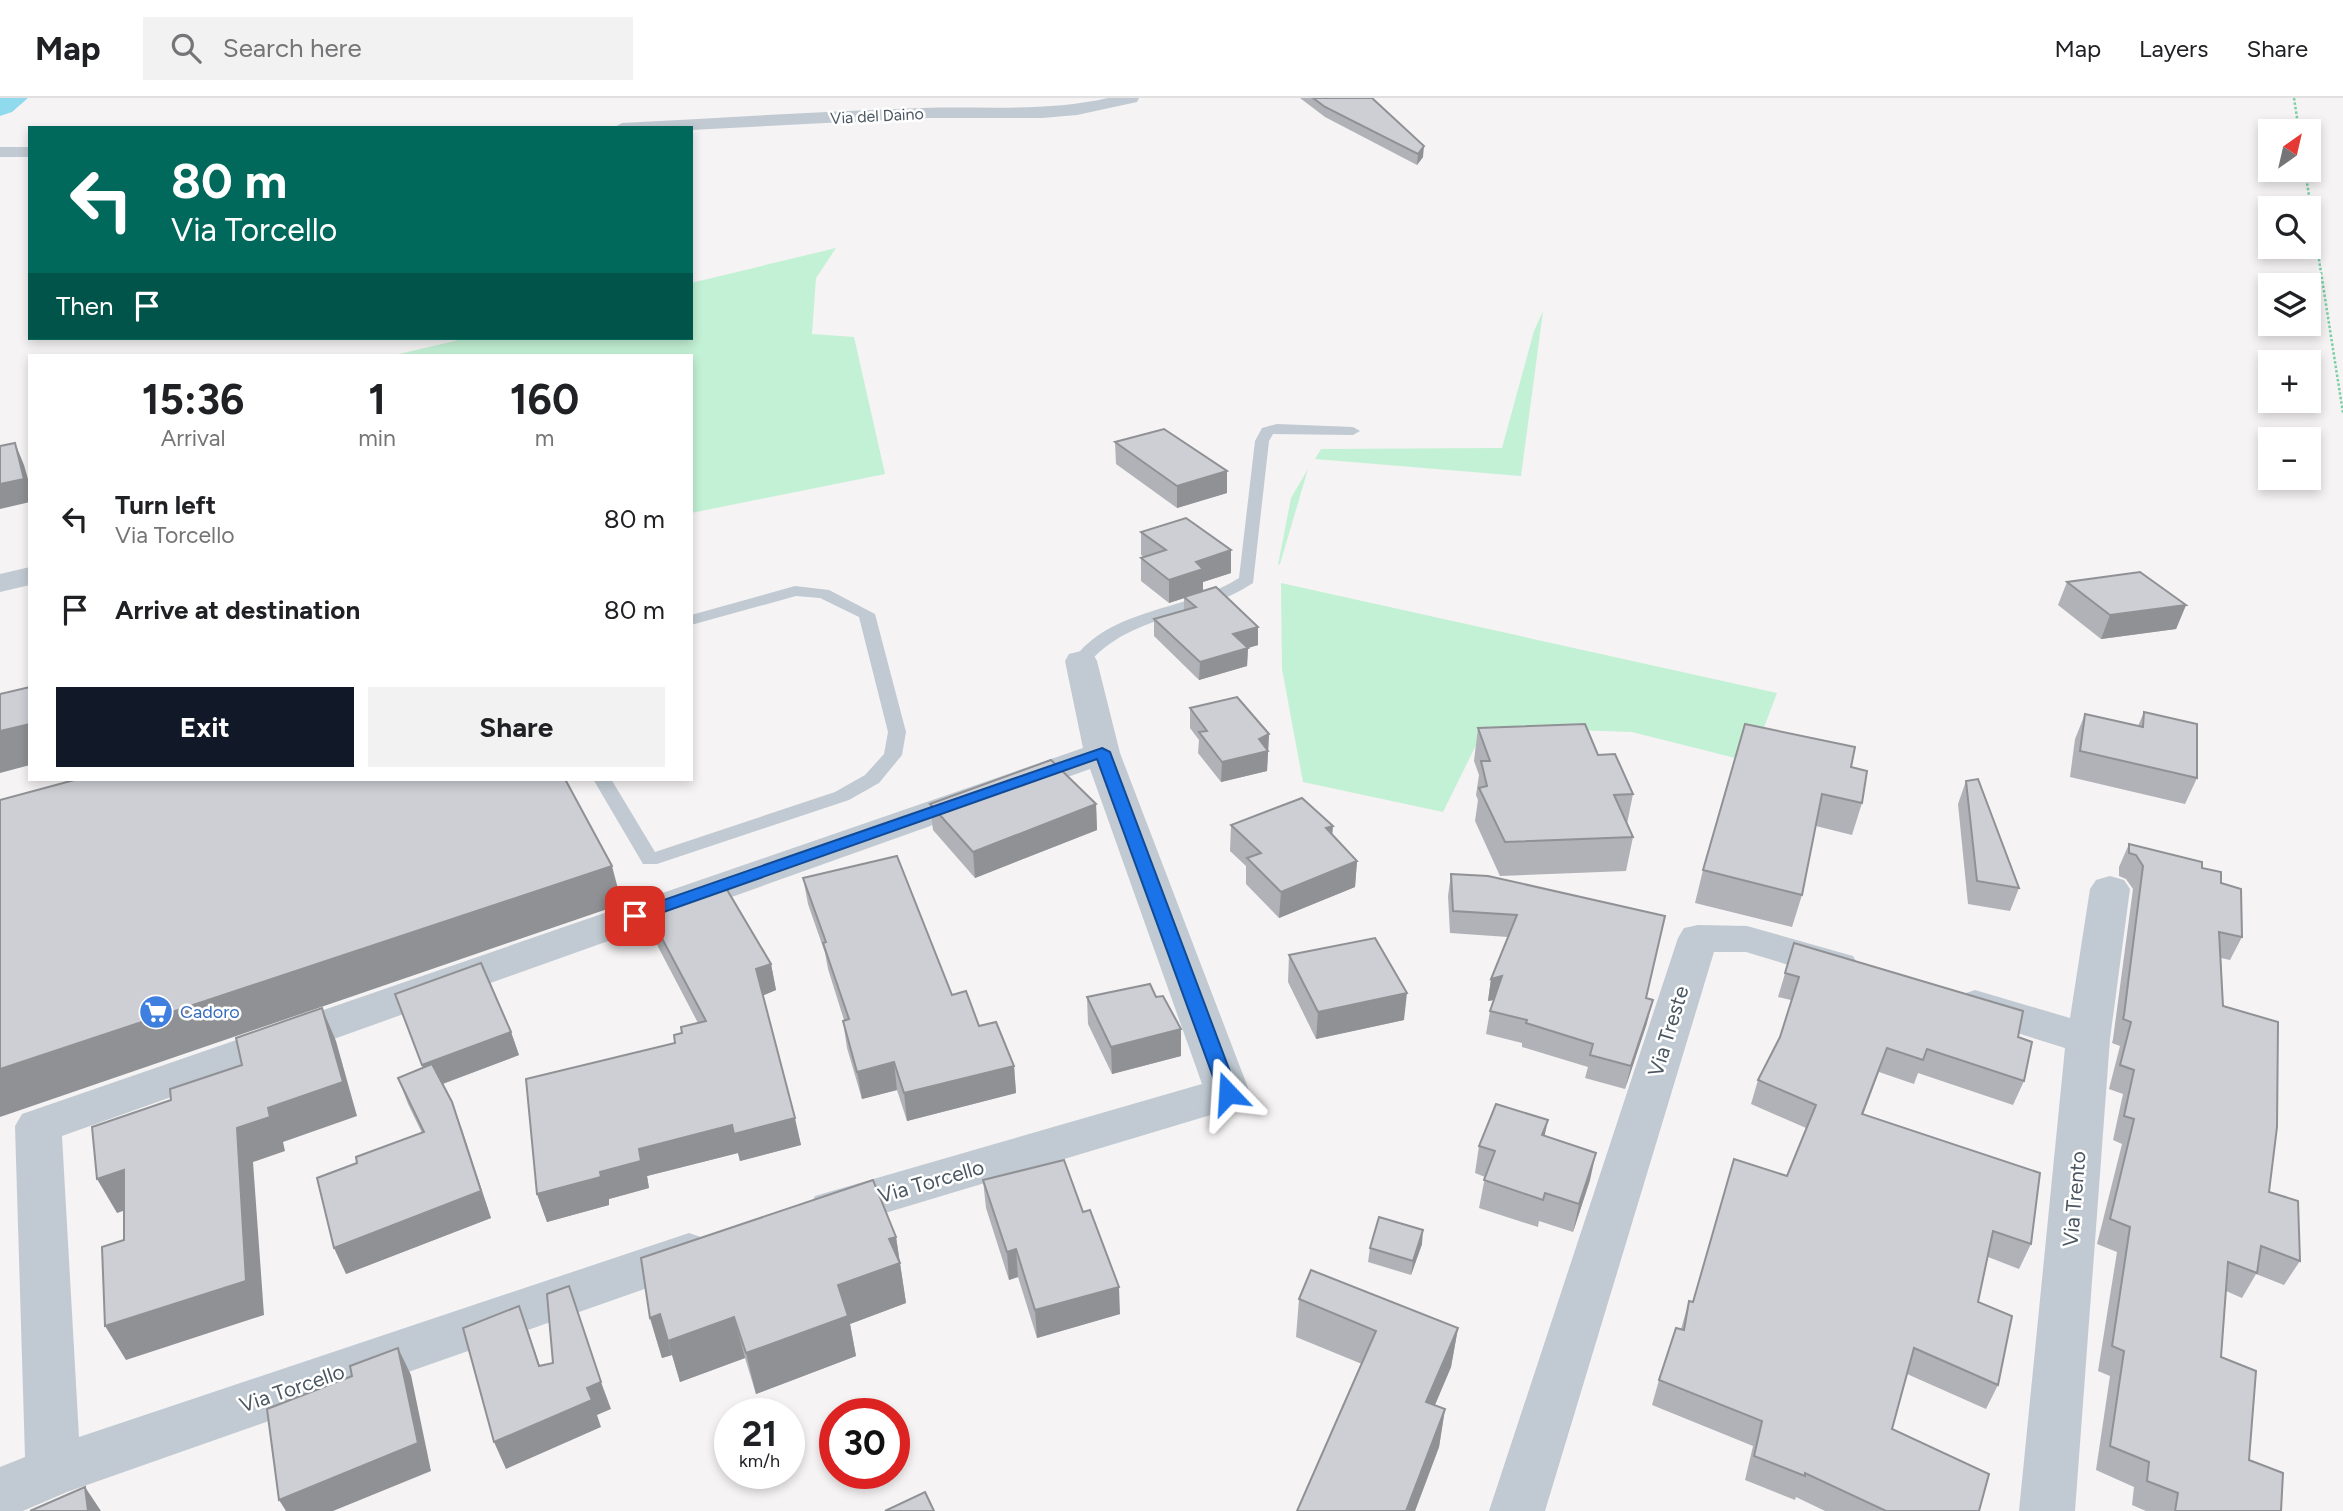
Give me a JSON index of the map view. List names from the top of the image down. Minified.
{"streets":{"street":["Via del Daino","Via Treste","Via Torcello","Via Trento"]},"places":{"supermarket":["Cadoro"]},"north":"top right","page":{"header":"Map","search":"Search here","nav":["Map","Layers","Share"],"map_buttons":["+","−"],"turn":["80 m","Via Torcello"],"then":"Then","eta":["15:36","Arrival","1","min","160","m"],"list":[{"name":"Turn left","note":"Via Torcello","value":"80 m"},{"name":"Arrive at destination","value":"80 m"}],"buttons":["Exit","Share"],"speed":"21 km/h","limit":"30"}}
